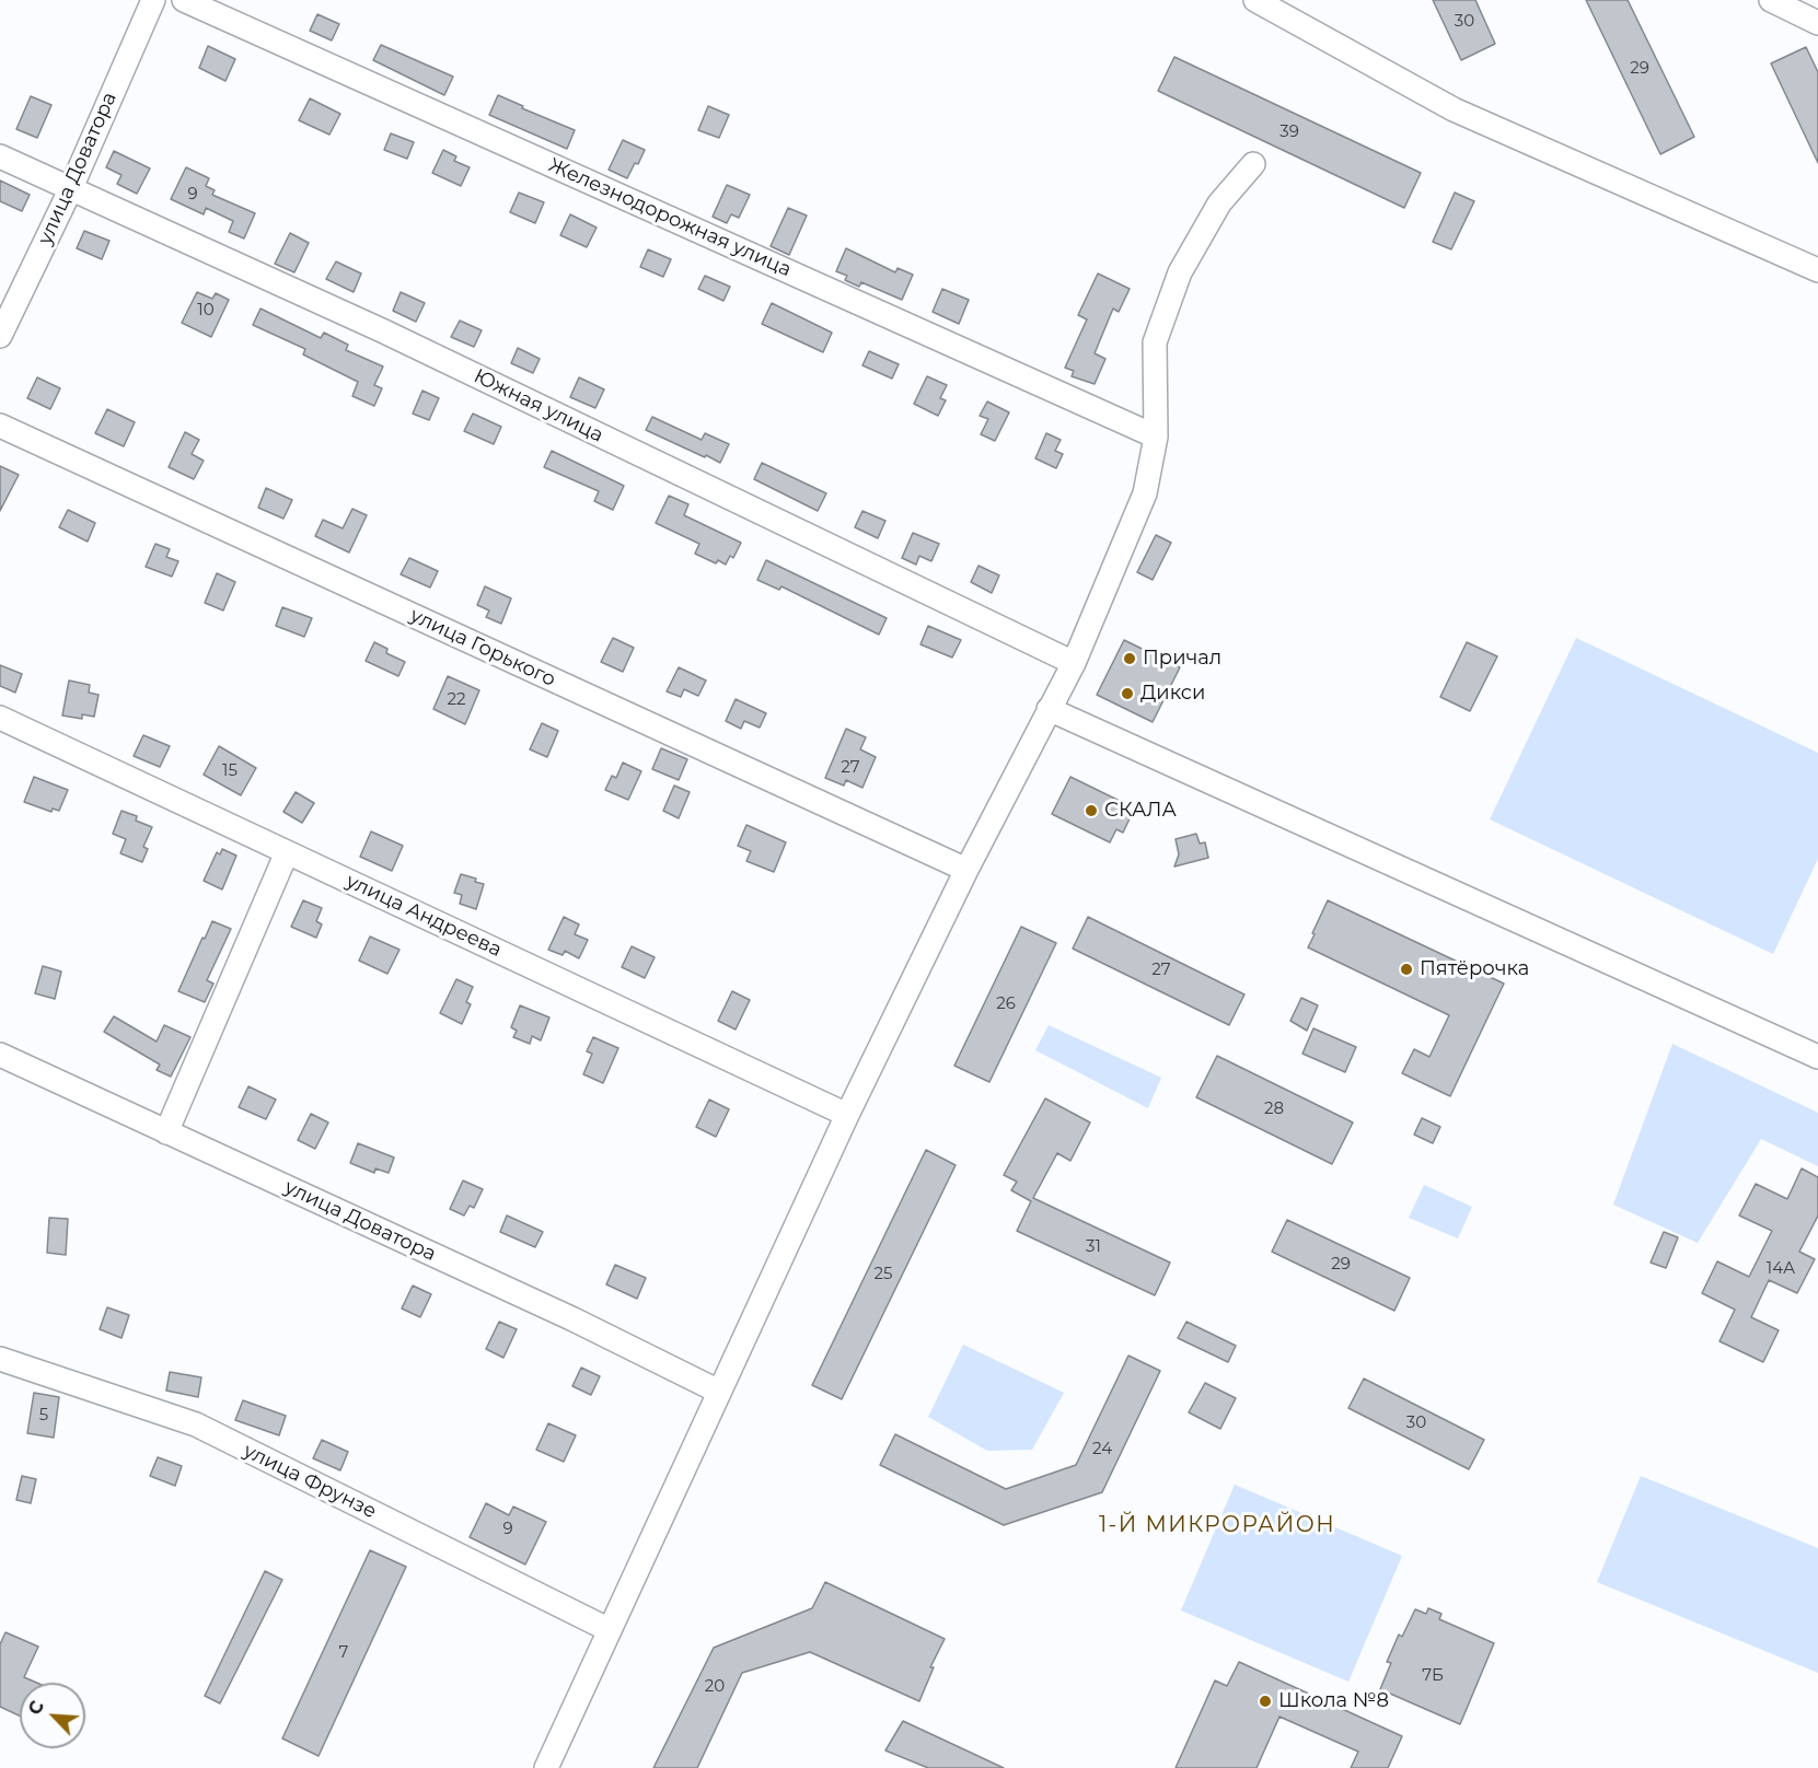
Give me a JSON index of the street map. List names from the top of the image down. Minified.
{"streets":{"street":["улица Доватора","Железнодорожная улица","Южная улица","улица Горького","улица Андреева","улица Фрунзе"]},"crossings":[["улица Доватора","Южная улица"]],"districts":["1-Й МИКРОРАЙОН"],"places":["Причал","Дикси","СКАЛА","Пятёрочка","Школа №8"],"house_numbers":["30","29","39","9","10","22","27","15","27","26","28","31","29","14А","25","5","30","24","9","7","7Б","20"],"north":"top left"}
